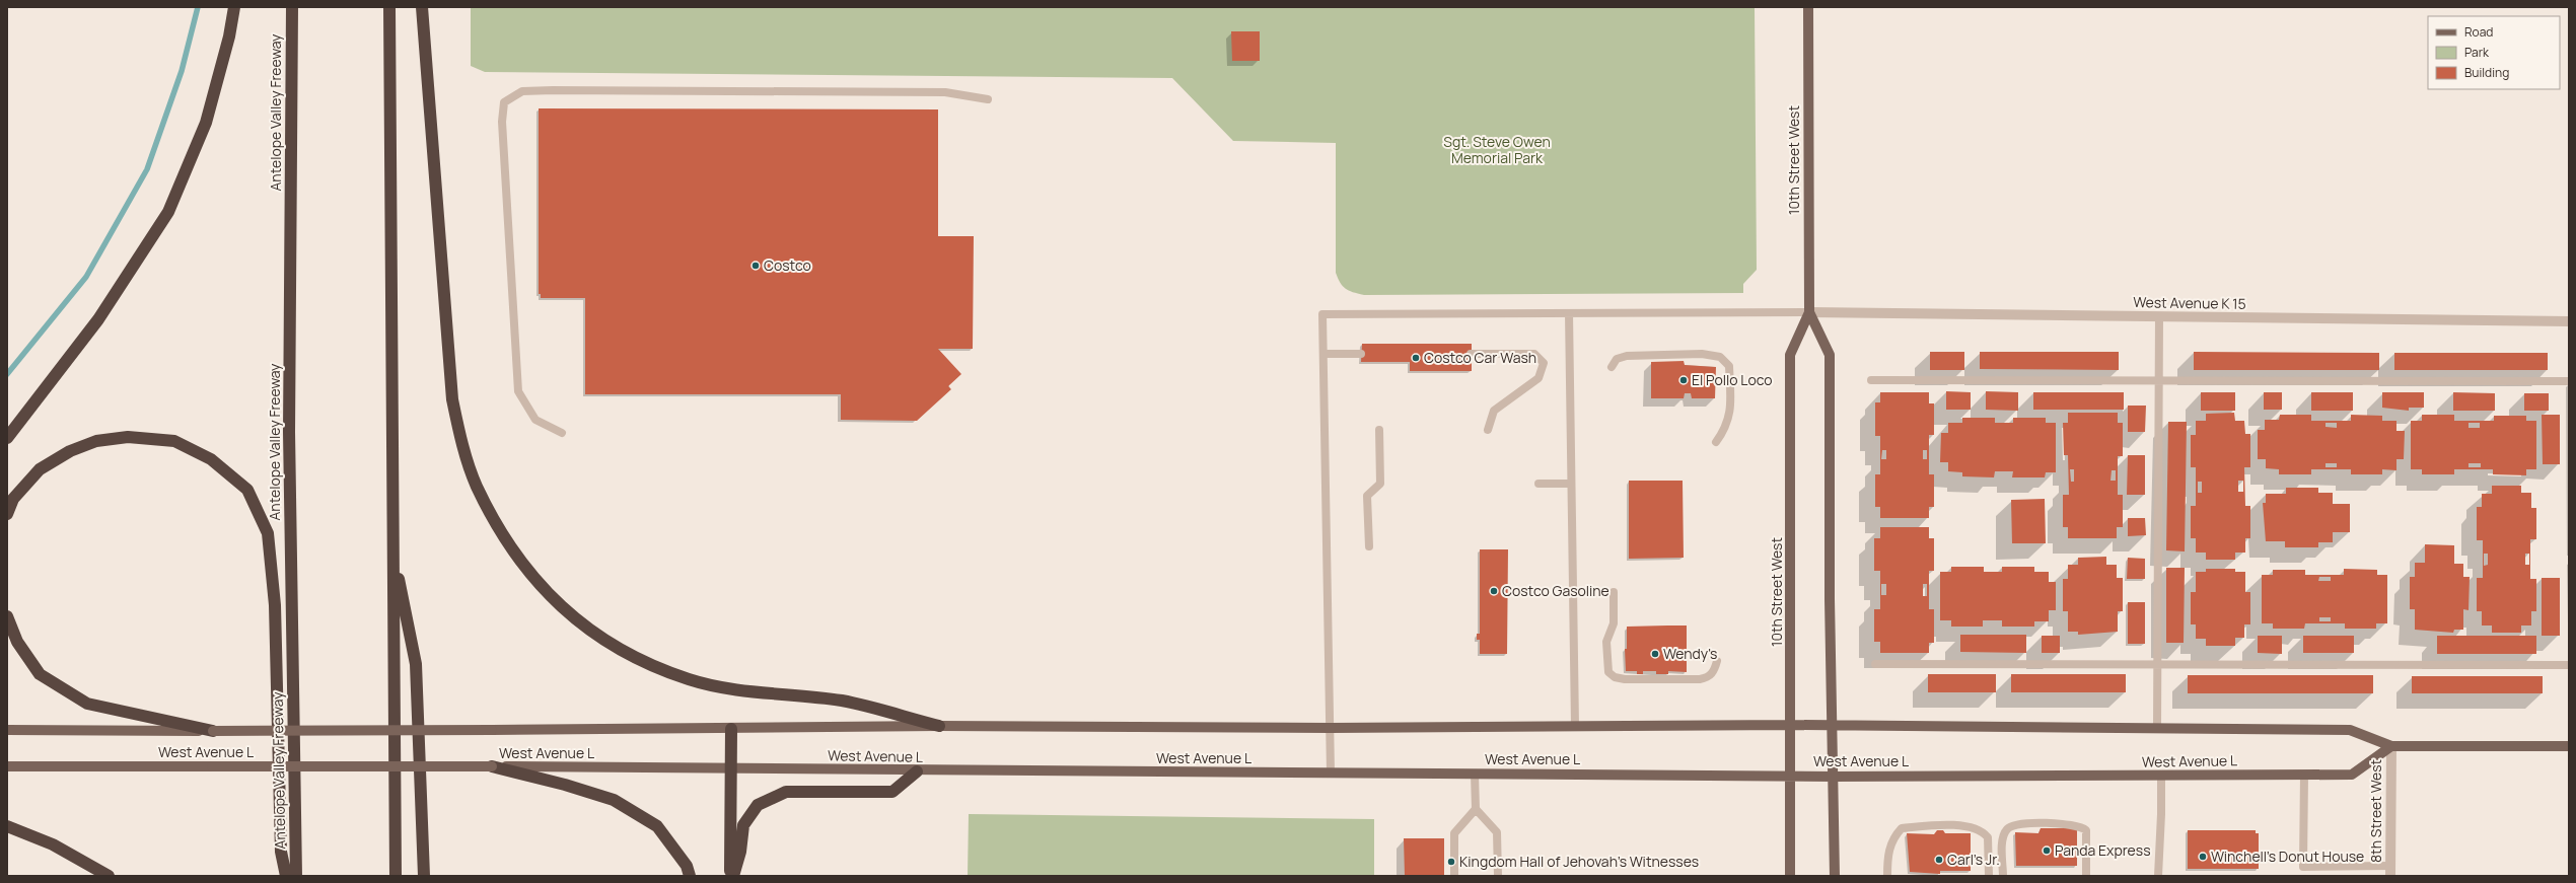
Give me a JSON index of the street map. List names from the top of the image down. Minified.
{"streets":{"highway":["Antelope Valley Freeway"],"main road":["10th Street West","West Avenue L"],"street":["West Avenue K 15","8th Street West"]},"crossings":[["10th Street West","West Avenue K 15"],["10th Street West","West Avenue L"],["West Avenue L","8th Street West"]],"parks":["Sgt. Steve Owen Memorial Park"],"places":["Costco","Costco Car Wash","El Pollo Loco","Costco Gasoline","Wendy's","Panda Express","Winchell's Donut House","Carl's Jr.","Kingdom Hall of Jehovah's Witnesses"],"legend":["Road","Park","Building"]}
